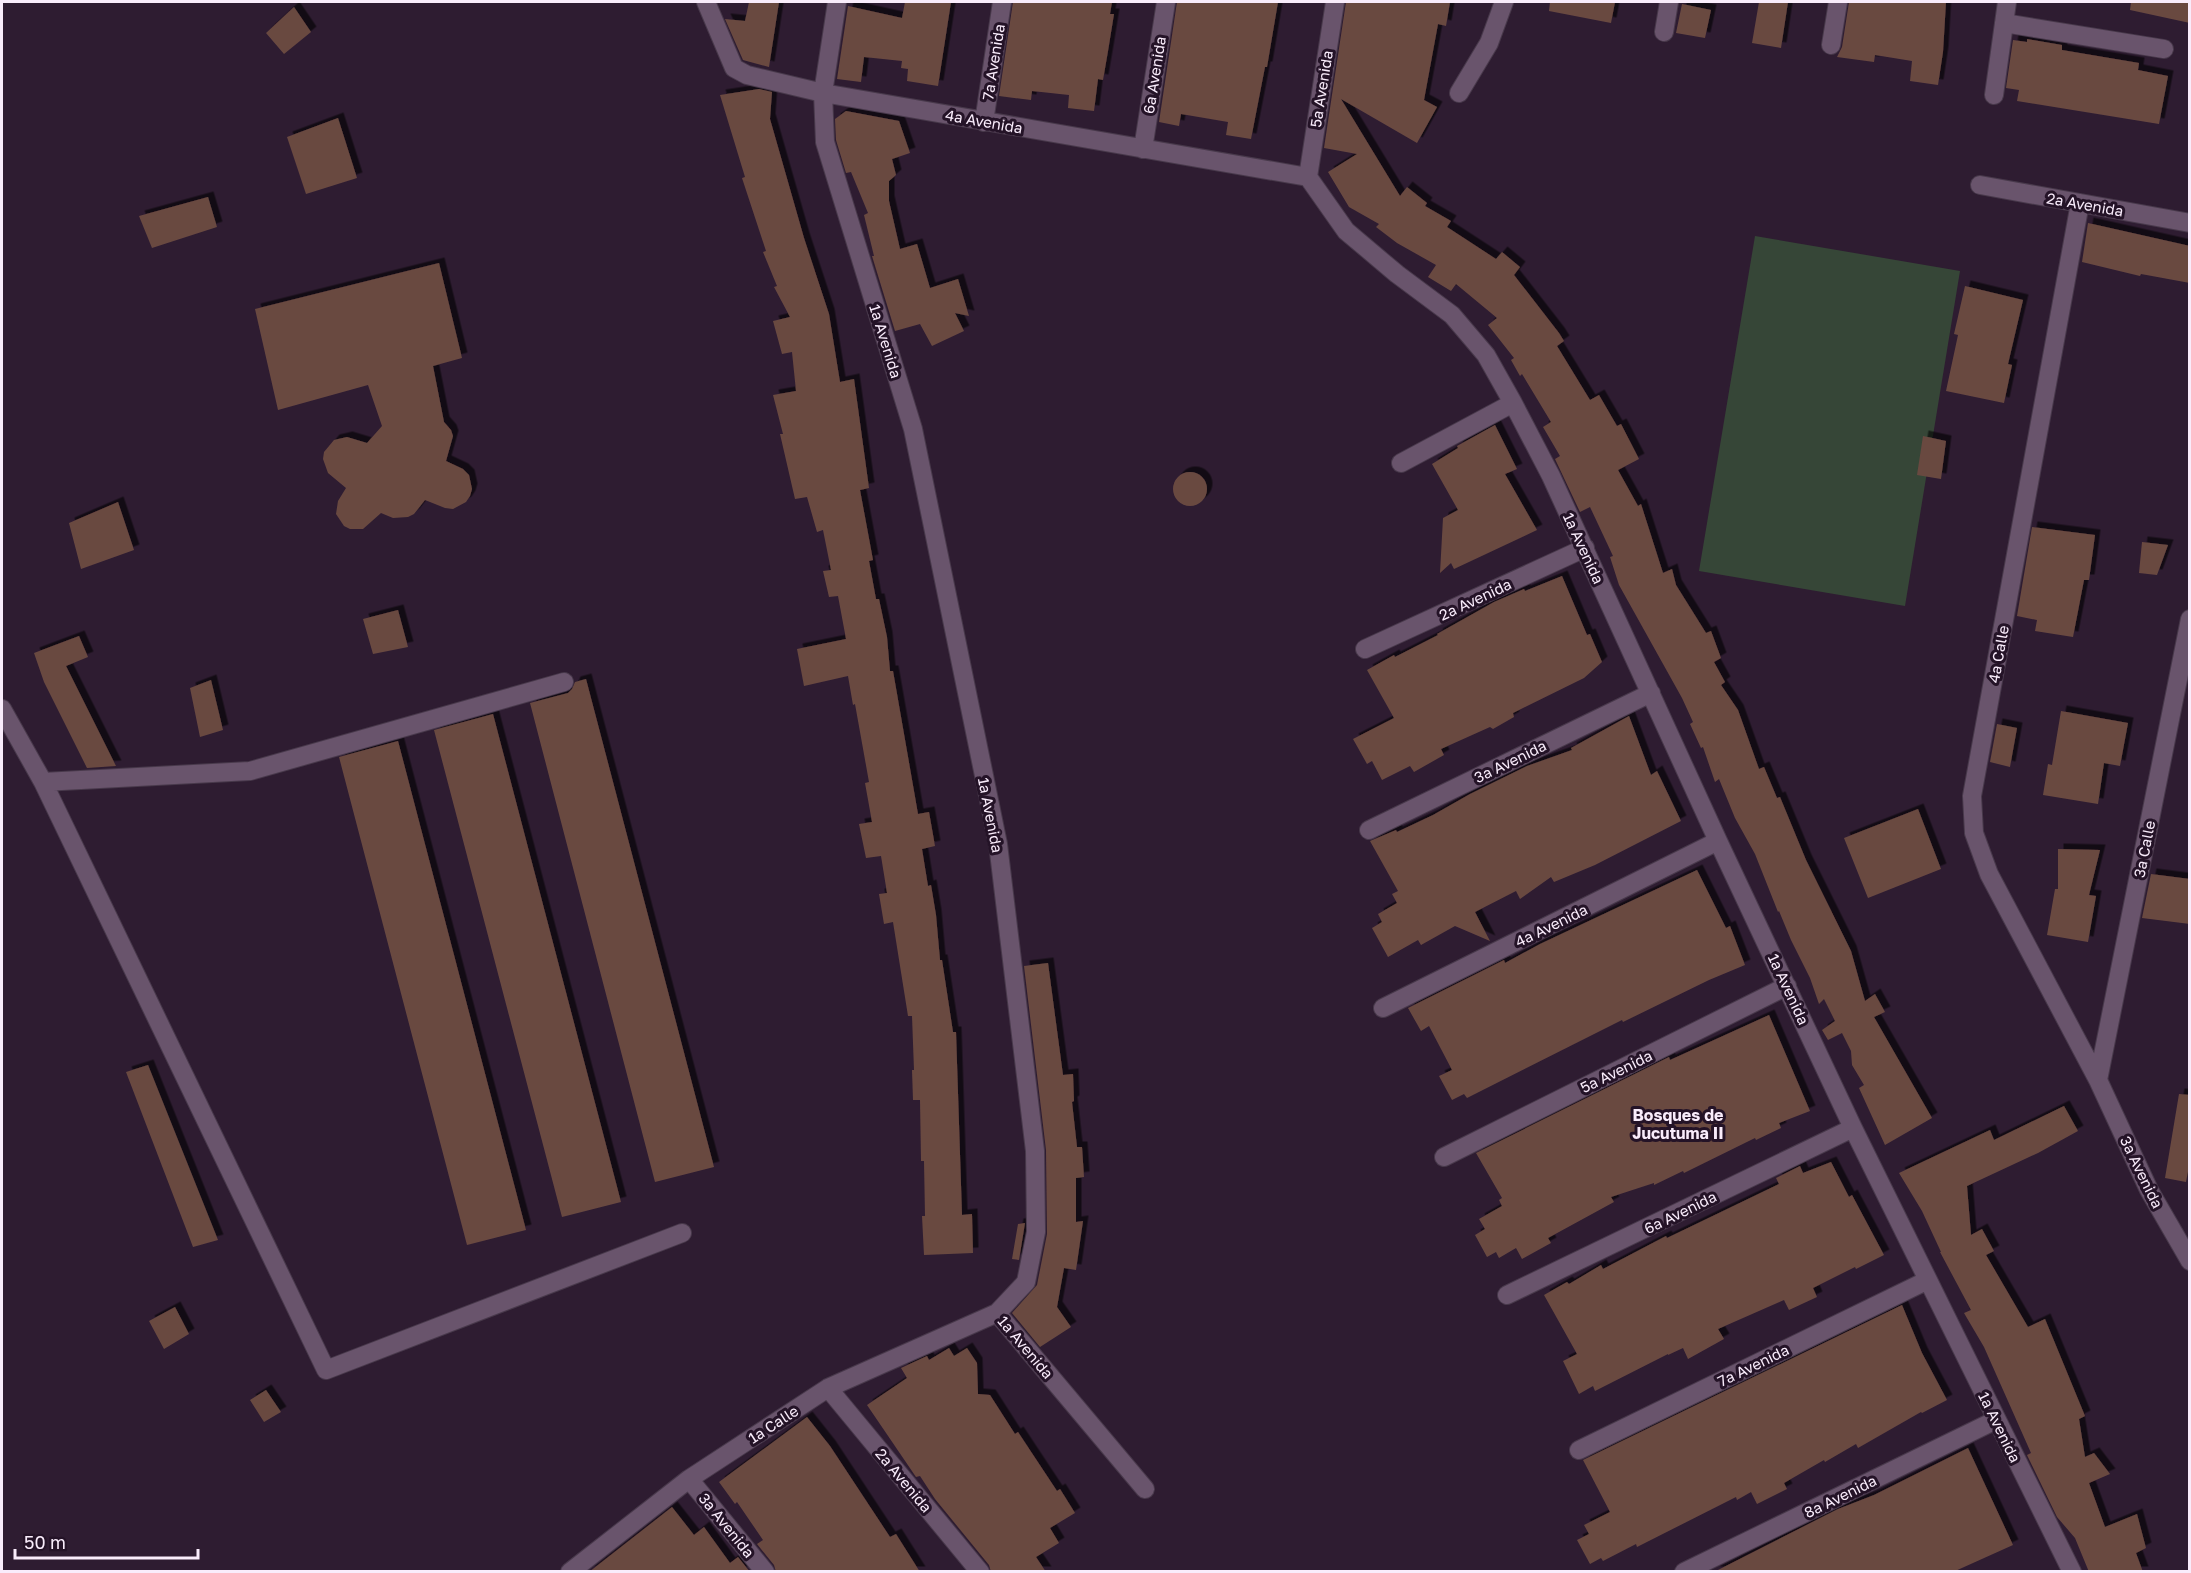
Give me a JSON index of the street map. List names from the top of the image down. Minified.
{"streets":{"street":["7a Avenida","6a Avenida","5a Avenida","4a Avenida","2a Avenida","1a Avenida","4a Calle","3a Avenida","3a Calle","1a Calle","8a Avenida"]},"crossings":[["7a Avenida","4a Avenida"],["7a Avenida","1a Avenida"],["6a Avenida","4a Avenida"],["6a Avenida","1a Avenida"],["5a Avenida","4a Avenida"],["5a Avenida","1a Avenida"],["4a Avenida","1a Avenida"],["2a Avenida","1a Avenida"],["2a Avenida","4a Calle"],["2a Avenida","1a Calle"],["1a Avenida","3a Avenida"],["1a Avenida","1a Calle"],["1a Avenida","8a Avenida"],["4a Calle","3a Avenida"],["4a Calle","3a Calle"],["3a Avenida","3a Calle"],["3a Avenida","1a Calle"]],"districts":["Bosques de Jucutuma II"],"scale_bar":"50 m"}
